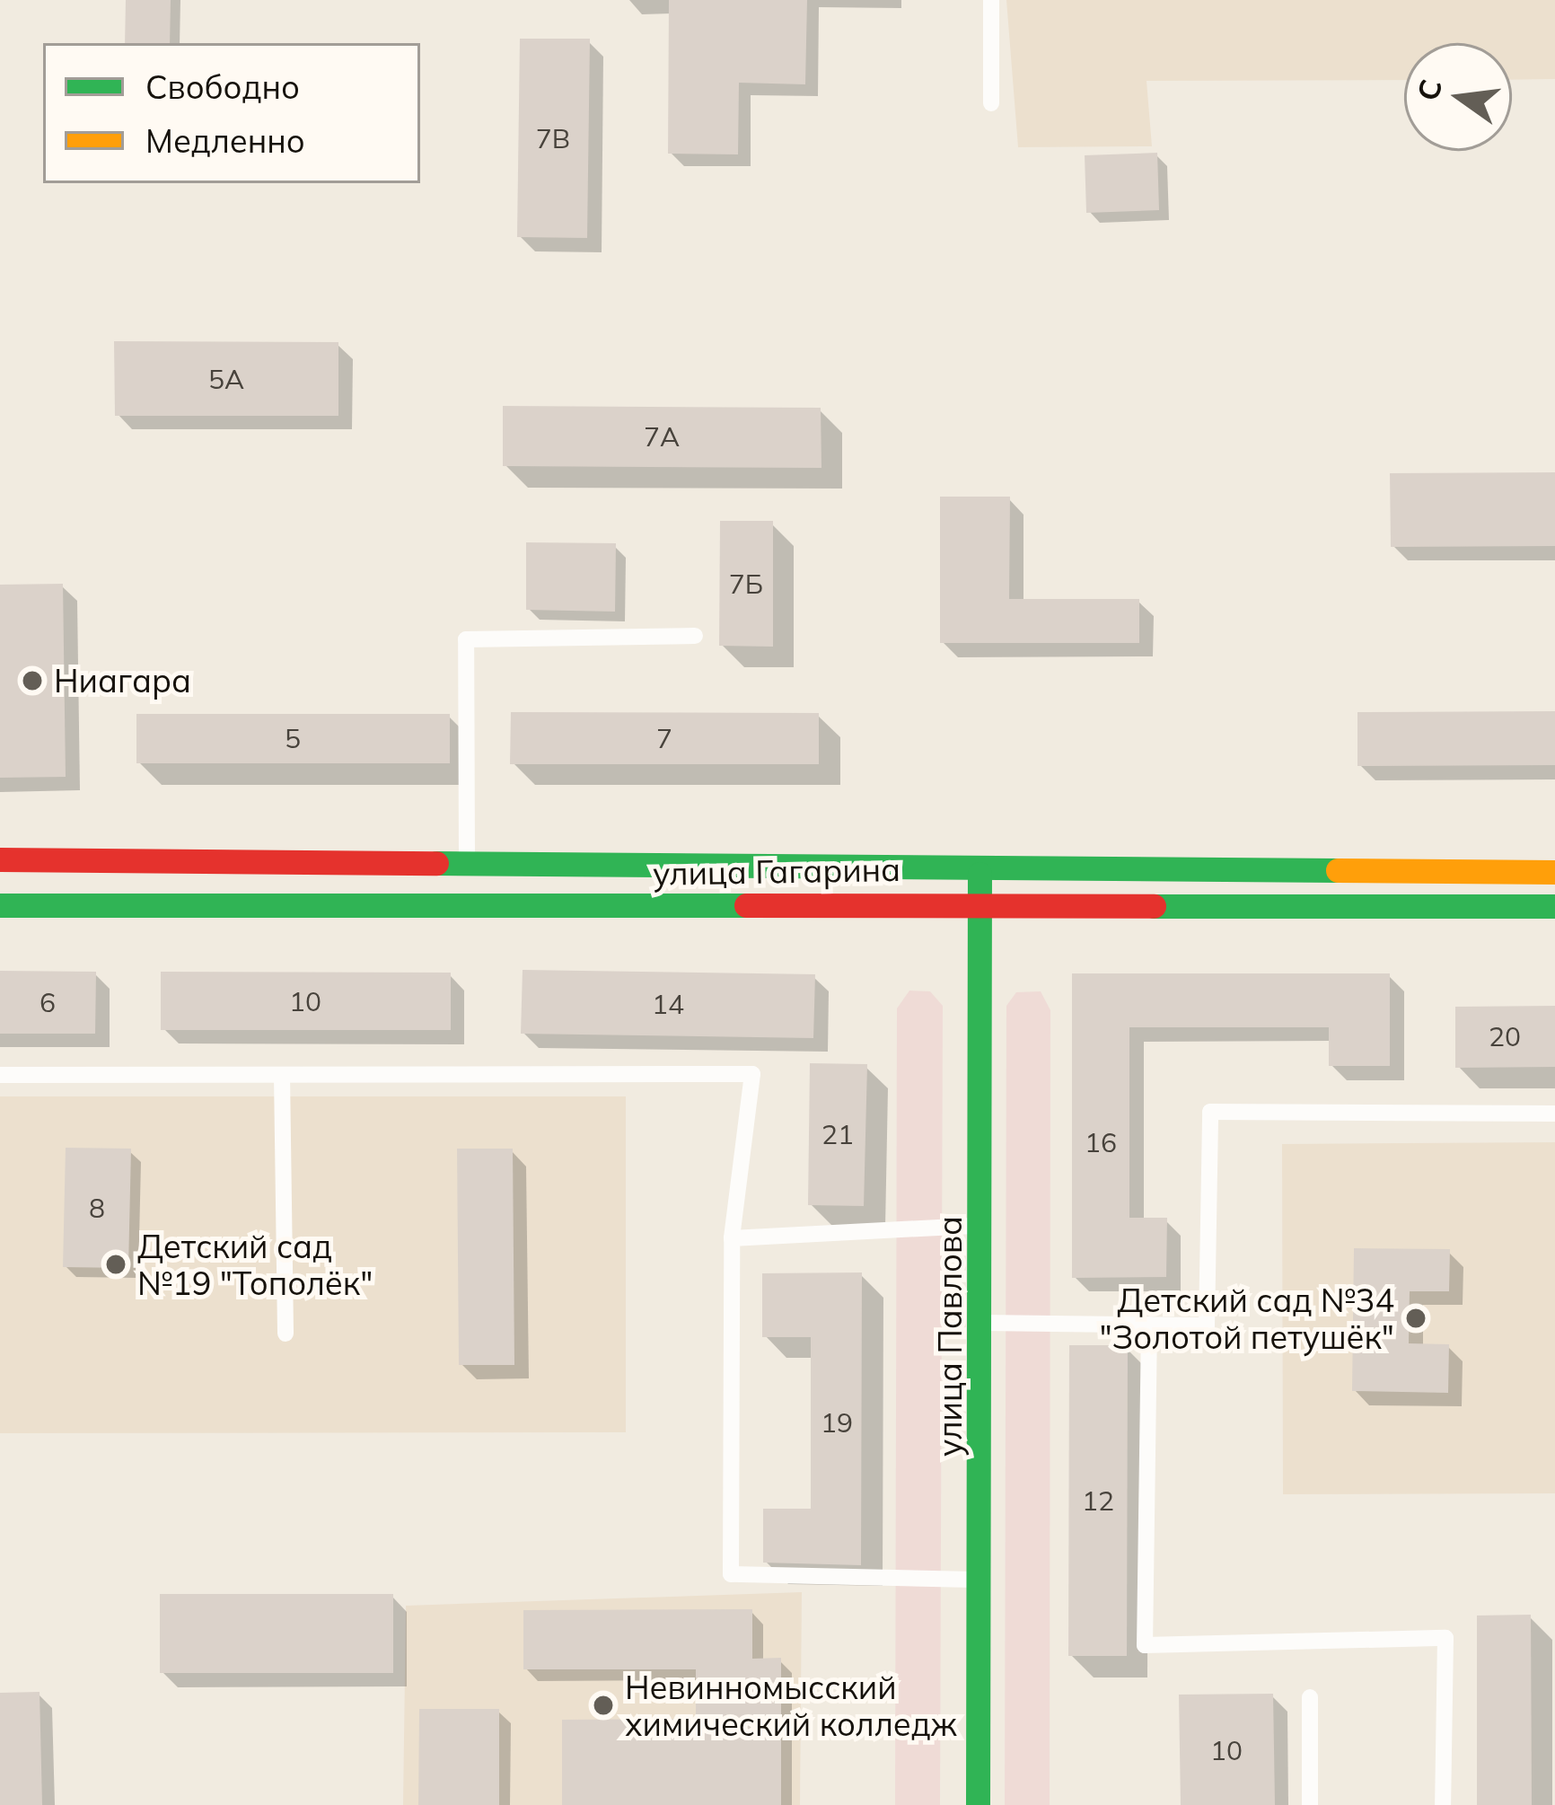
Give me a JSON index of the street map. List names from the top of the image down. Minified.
{"streets":{"main road":["улица Гагарина","улица Павлова"]},"crossings":[["улица Гагарина","улица Павлова"]],"places":["Ниагара","Детский сад №19 \"Тополёк\"","Детский сад №34 \"Золотой петушёк\"","Невинномысский химический колледж"],"house_numbers":["7В","5А","7А","7Б","5","7","10","6","14","20","21","16","8","19","12","10"],"legend":["Свободно","Медленно"],"north":"left"}
